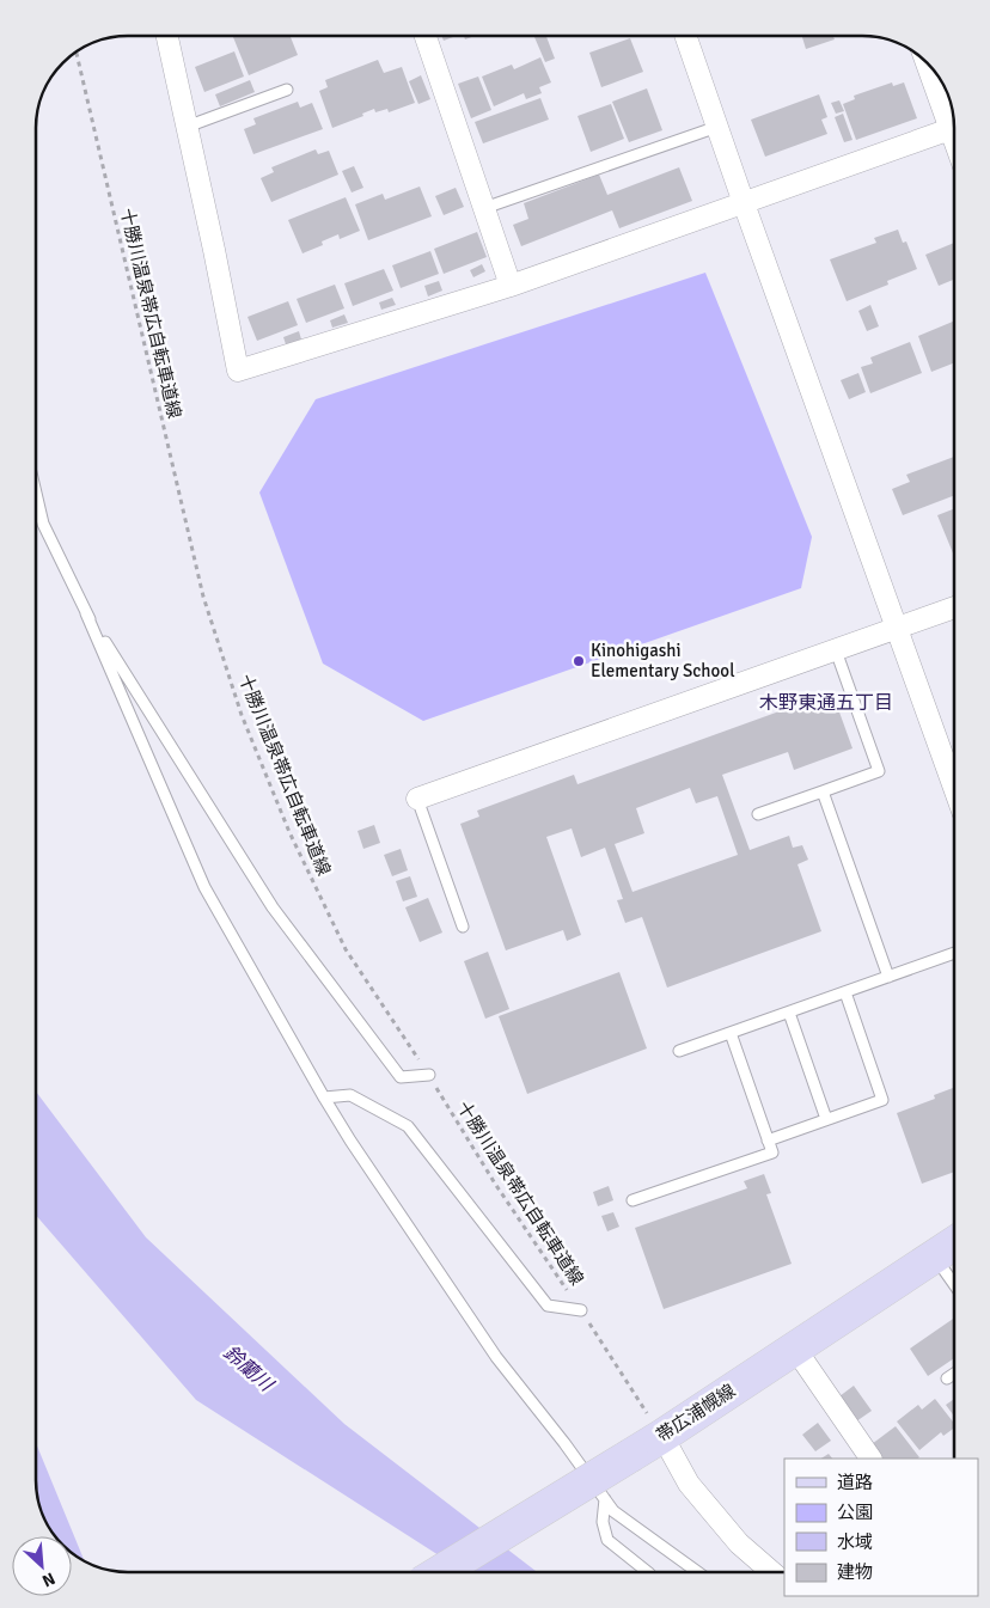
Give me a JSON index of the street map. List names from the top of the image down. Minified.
{"streets":{"main road":["帯広浦幌線"],"path":["十勝川温泉帯広自転車道線"]},"crossings":[["十勝川温泉帯広自転車道線","帯広浦幌線"]],"districts":["木野東通五丁目"],"water":["鈴蘭川"],"places":["Kinohigashi Elementary School"],"legend":["道路","公園","水域","建物"],"north":"bottom right"}
